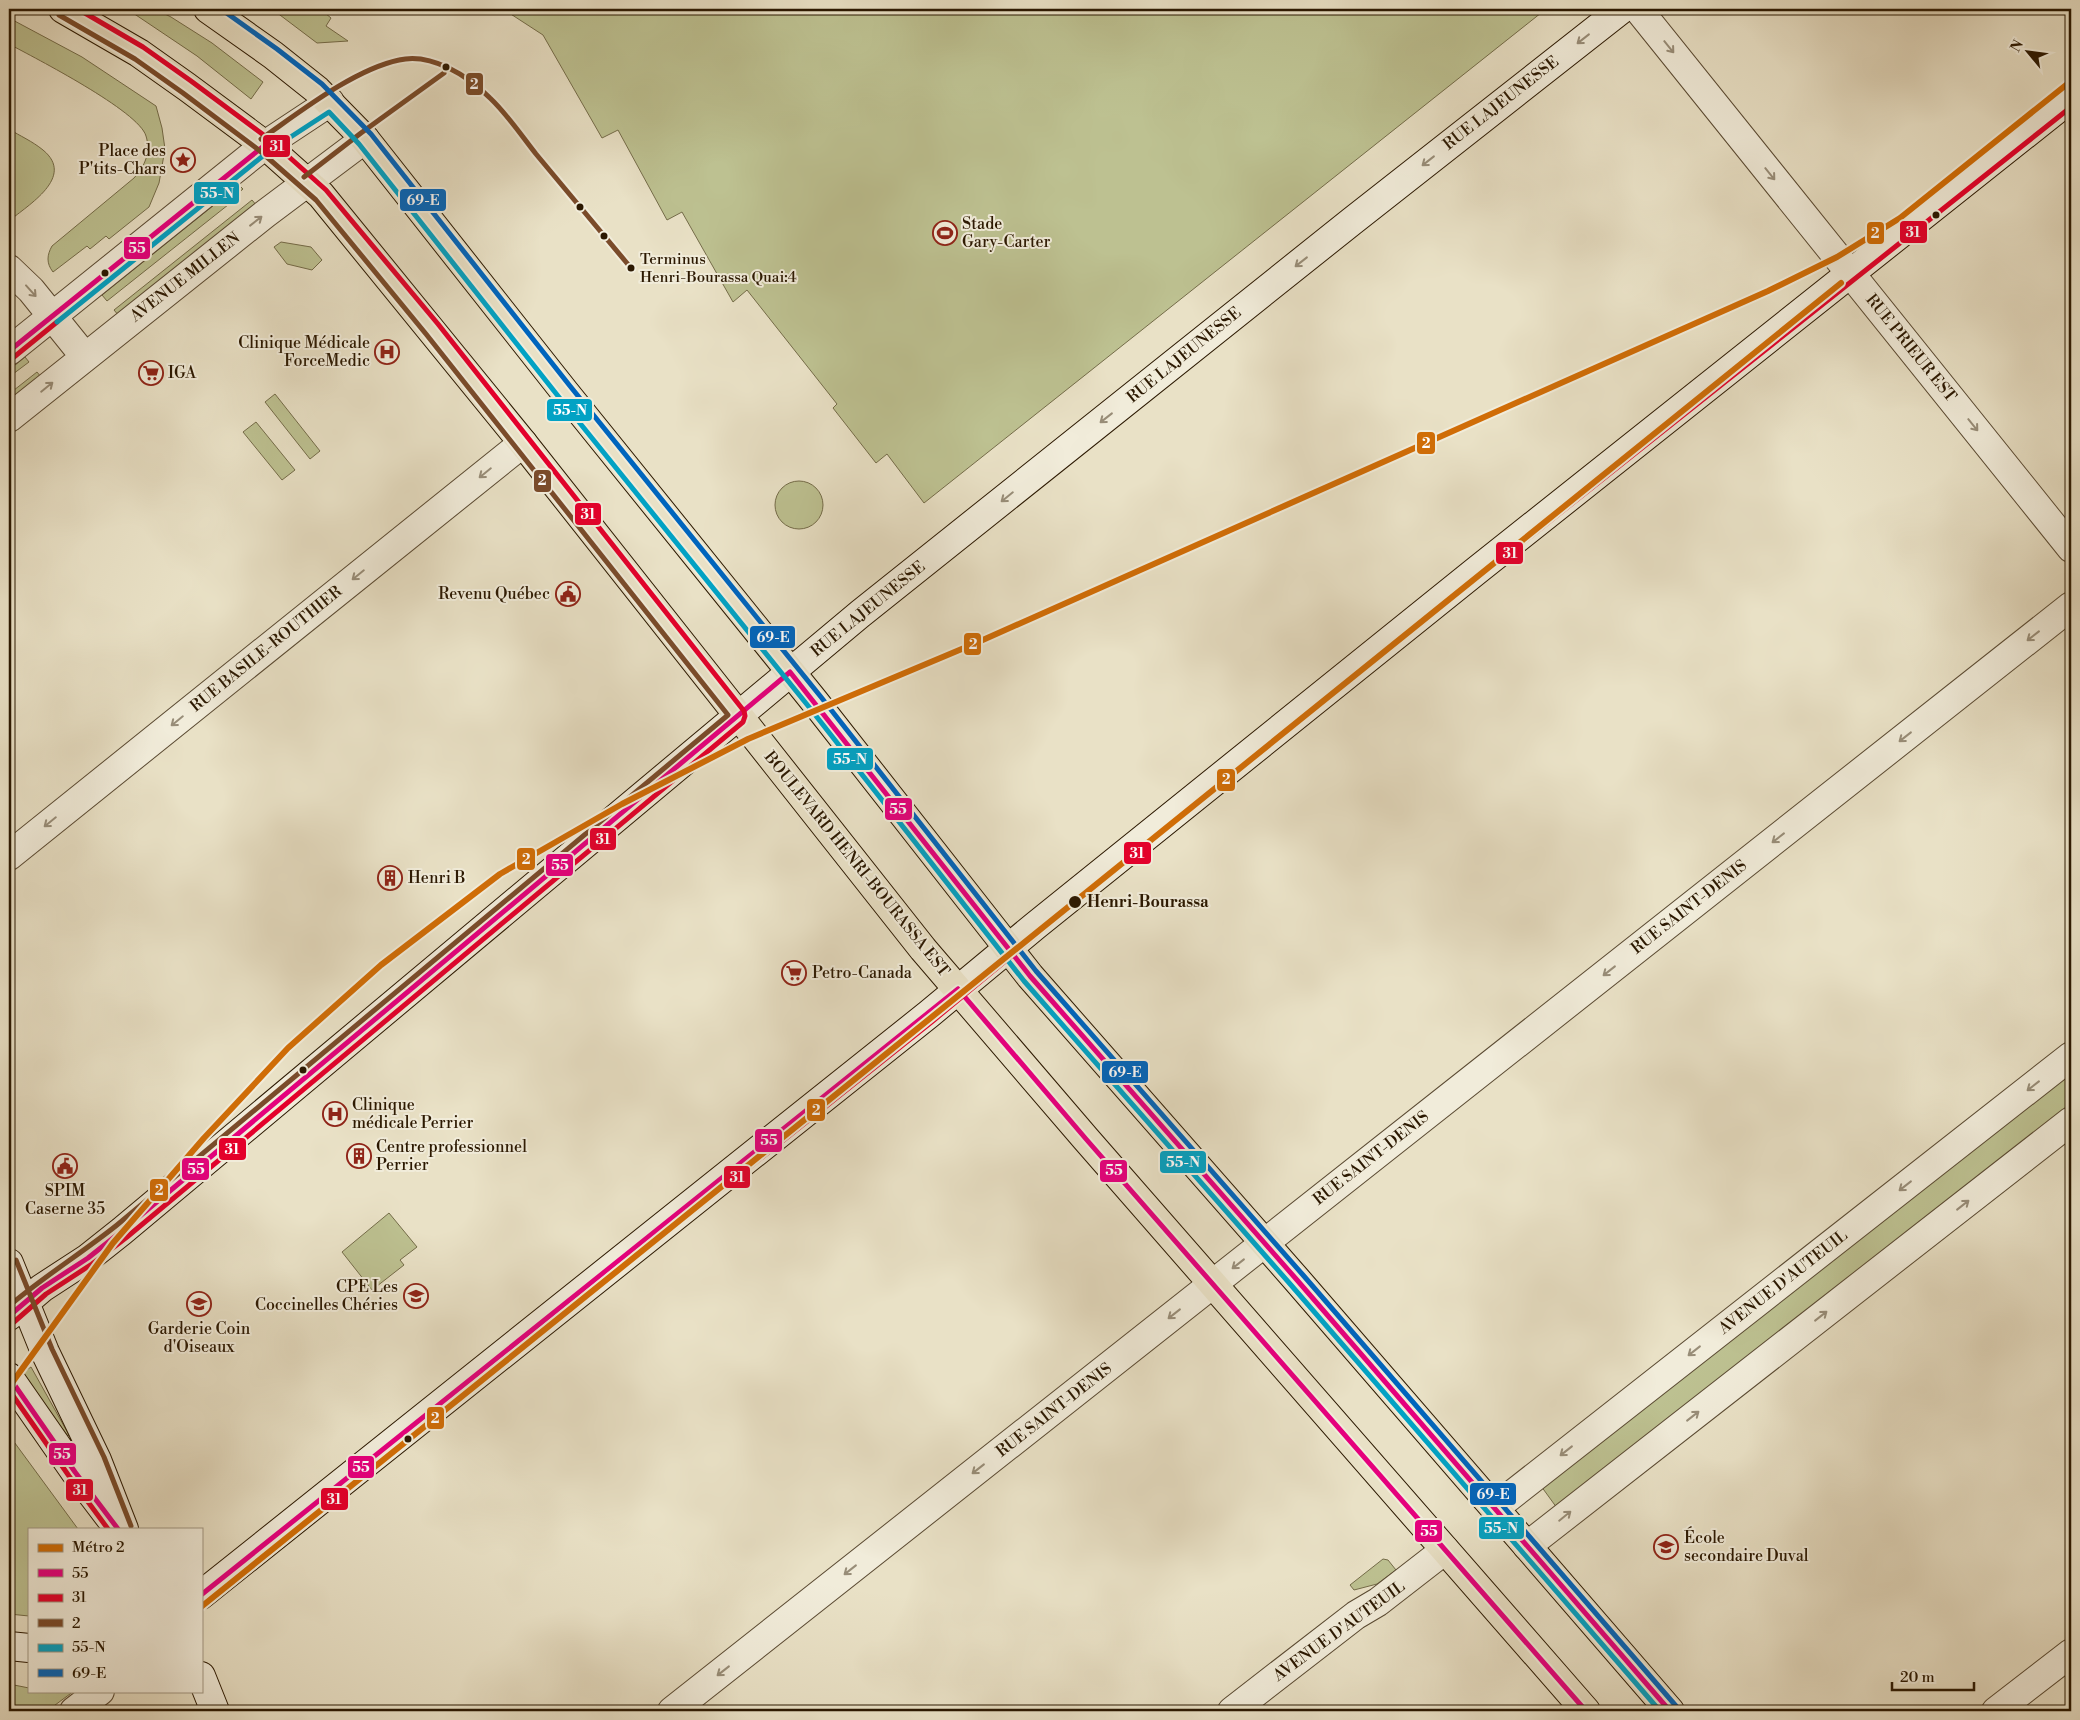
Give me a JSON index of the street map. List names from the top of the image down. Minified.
{"streets":{"main road":["BOULEVARD HENRI-BOURASSA EST"],"street":["RUE LAJEUNESSE","AVENUE MILLEN","RUE PRIEUR EST","RUE BASILE-ROUTHIER","RUE SAINT-DENIS","AVENUE D'AUTEUIL"]},"crossings":[["RUE LAJEUNESSE","BOULEVARD HENRI-BOURASSA EST"],["AVENUE MILLEN","BOULEVARD HENRI-BOURASSA EST"],["RUE BASILE-ROUTHIER","BOULEVARD HENRI-BOURASSA EST"],["BOULEVARD HENRI-BOURASSA EST","RUE SAINT-DENIS"],["BOULEVARD HENRI-BOURASSA EST","AVENUE D'AUTEUIL"]],"one_way":["RUE LAJEUNESSE","RUE PRIEUR EST","RUE BASILE-ROUTHIER","RUE SAINT-DENIS"],"places":{"place":["Place des P'tits-Chars"],"sports":["Stade Gary-Carter"],"other":["Terminus Henri-Bourassa Quai:4","Henri-Bourassa"],"hospital":["Clinique Médicale ForceMedic","Clinique médicale Perrier"],"supermarket":["IGA","Petro-Canada"],"public building":["Revenu Québec","SPIM Caserne 35"],"building":["Henri B","Centre professionnel Perrier"],"school or university":["CPE Les Coccinelles Chéries","Garderie Coin d'Oiseaux","École secondaire Duval"]},"lines":["transit line 31","transit line 69-E","transit line 2","metro line 2","transit line 55-N","transit line 55"],"legend":["Métro 2","55","31","2","55-N","69-E"],"scale_bar":"20 m","north":"top left"}
